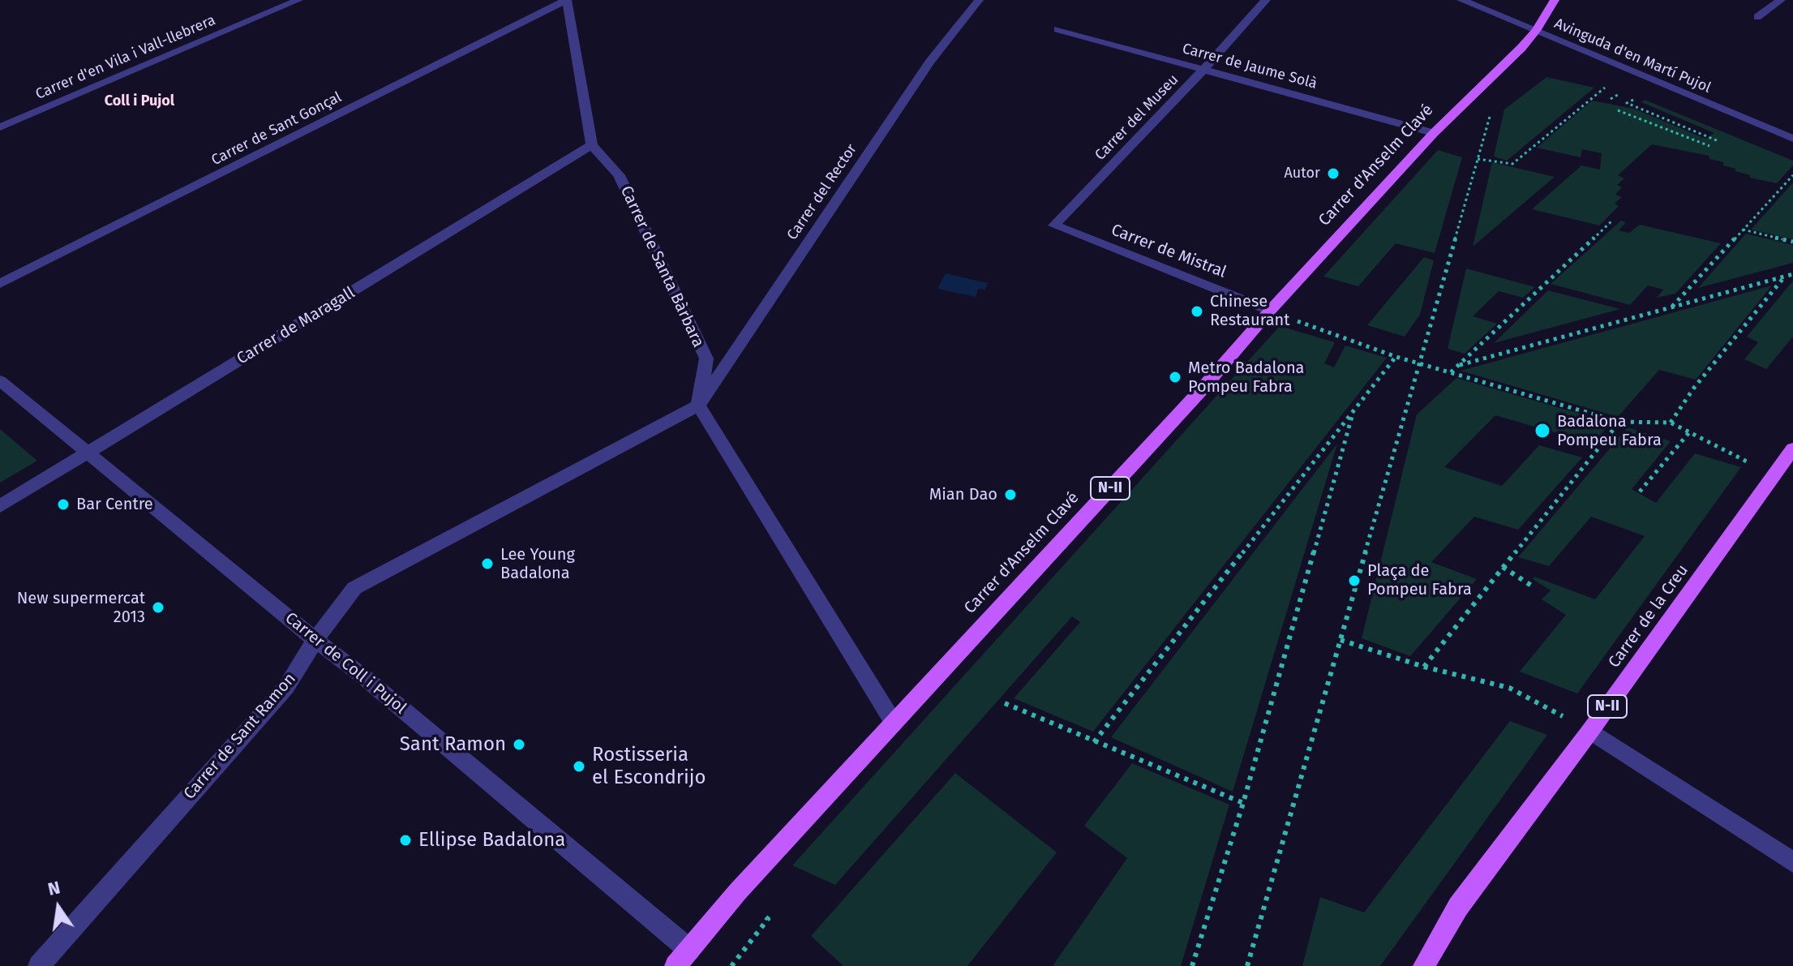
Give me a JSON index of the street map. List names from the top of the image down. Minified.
{"streets":{"main road":["Carrer d'Anselm Clavé","N-II","Carrer de la Creu"],"street":["Avinguda d'en Martí Pujol","Carrer d'en Vila i Vall-llebrera","Carrer de Jaume Solà","Carrer del Museu","Carrer de Sant Gonçal","Carrer del Rector","Carrer de Mistral","Carrer de Santa Bàrbara","Carrer de Maragall","Carrer de Coll i Pujol","Carrer de Sant Ramon"]},"crossings":[["Avinguda d'en Martí Pujol","Carrer d'Anselm Clavé"],["Avinguda d'en Martí Pujol","N-II"],["Carrer de Jaume Solà","Carrer del Museu"],["Carrer de Jaume Solà","Carrer d'Anselm Clavé"],["Carrer del Museu","Carrer de Mistral"],["Carrer d'Anselm Clavé","Carrer de Mistral"],["Carrer d'Anselm Clavé","N-II"],["Carrer d'Anselm Clavé","Carrer de Coll i Pujol"],["Carrer del Rector","Carrer de Santa Bàrbara"],["Carrer del Rector","Carrer de Sant Ramon"],["Carrer de Santa Bàrbara","Carrer de Maragall"],["Carrer de Santa Bàrbara","Carrer de Sant Ramon"],["Carrer de Maragall","Carrer de Coll i Pujol"],["Carrer de Coll i Pujol","Carrer de Sant Ramon"]],"districts":["Coll i Pujol"],"places":["Autor","Chinese Restaurant","Metro Badalona Pompeu Fabra","Badalona Pompeu Fabra","Mian Dao","Bar Centre","Lee Young Badalona","Plaça de Pompeu Fabra","New supermercat 2013","Sant Ramon","Rostisseria el Escondrijo","Ellipse Badalona"],"north":"top"}
